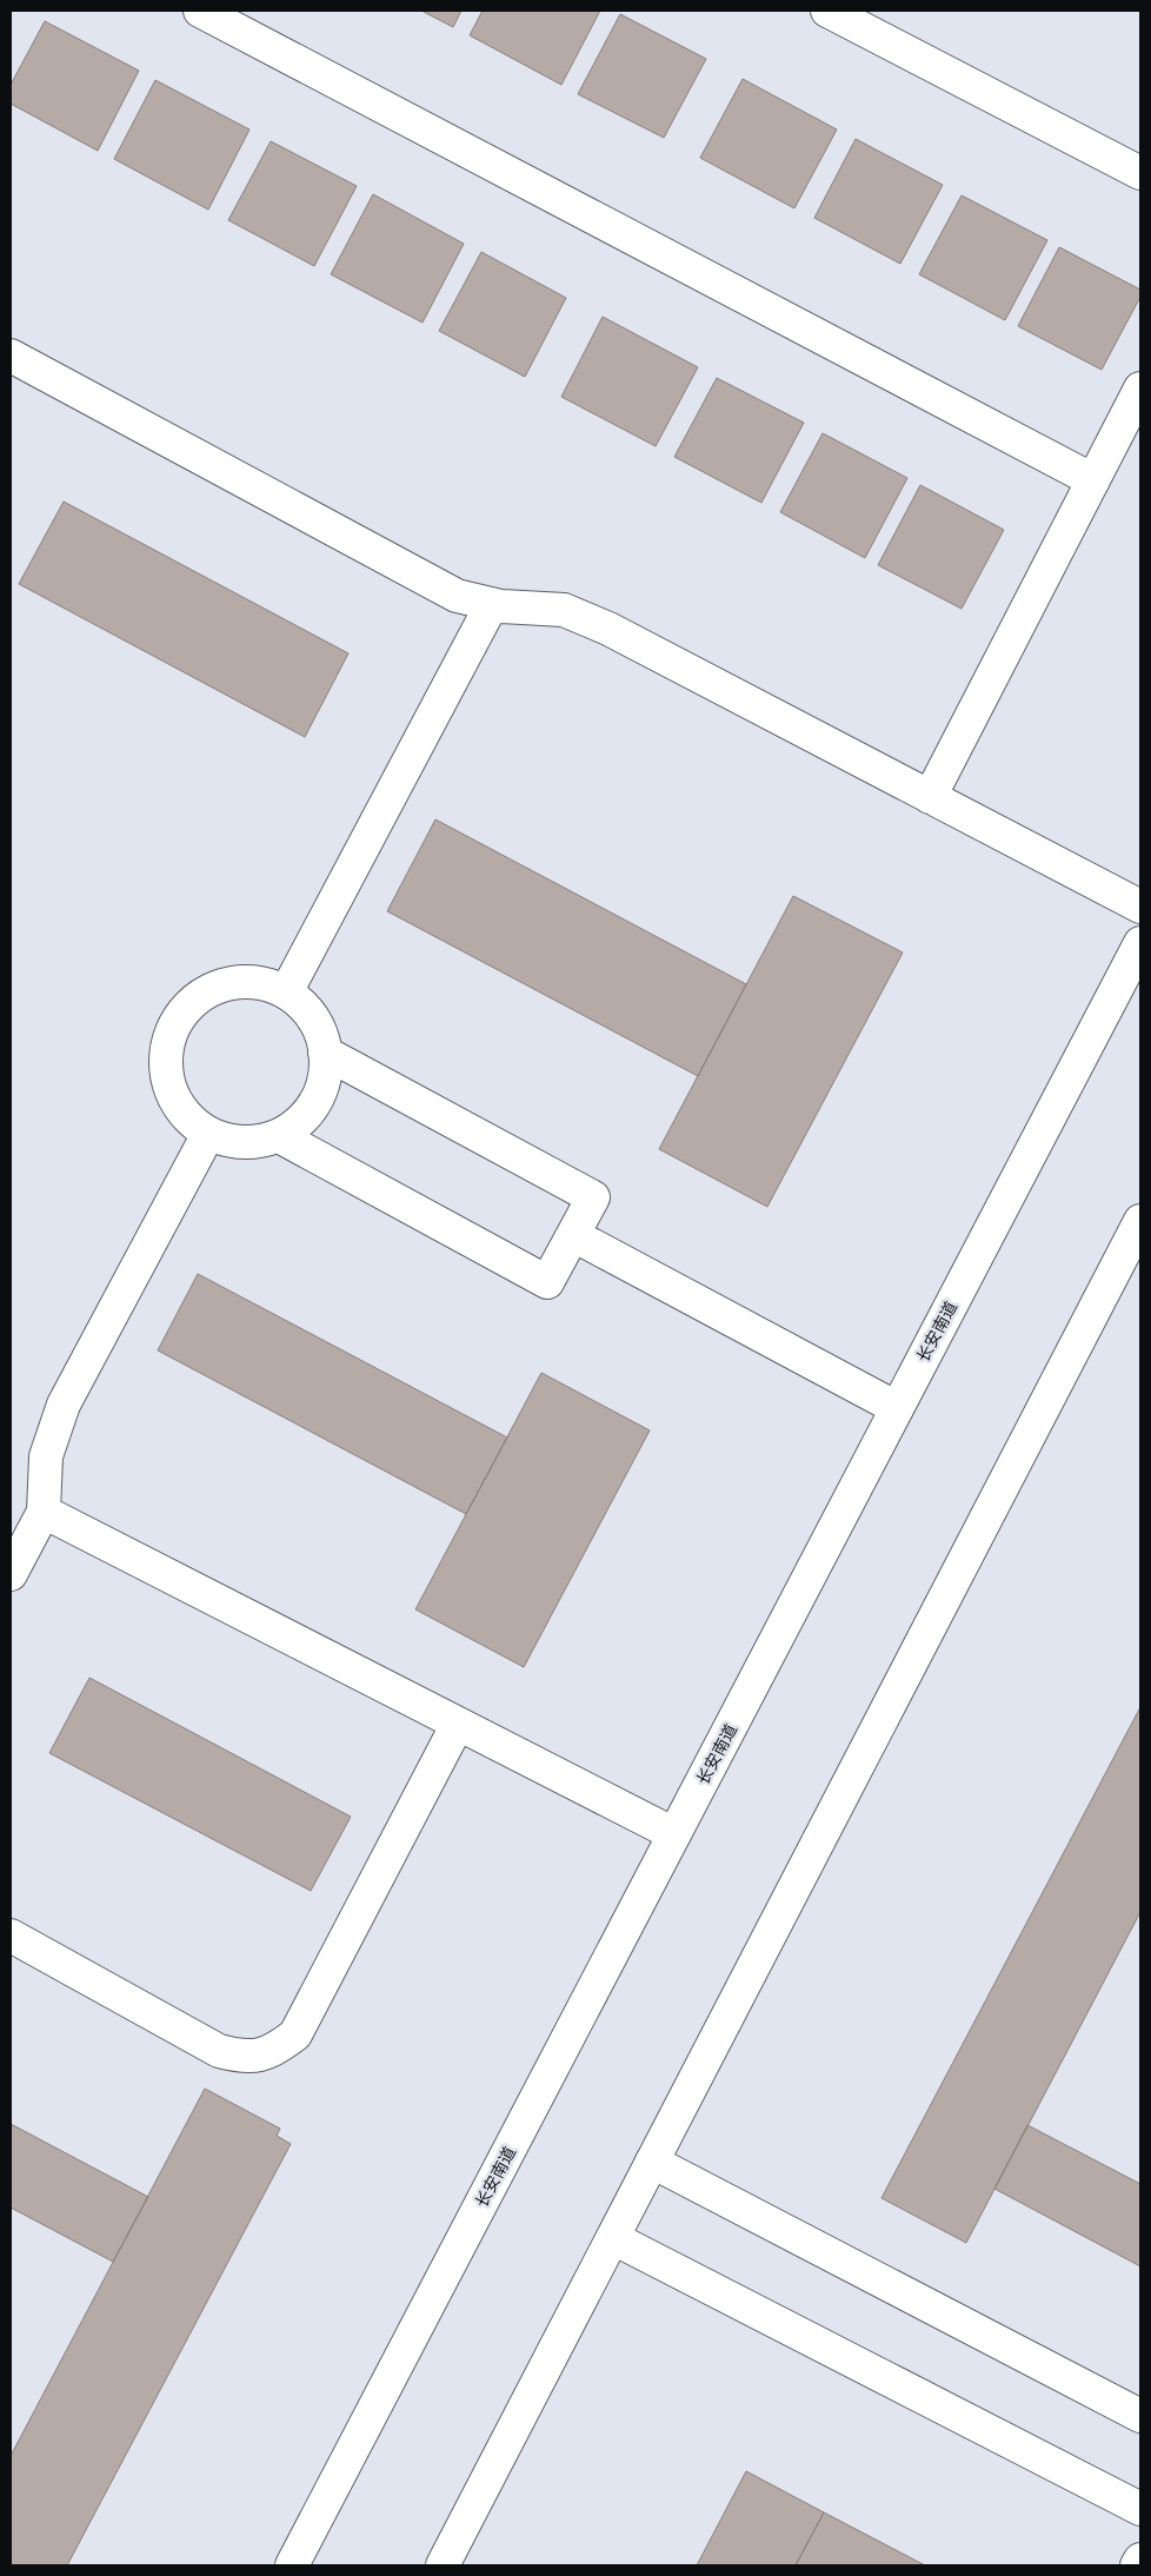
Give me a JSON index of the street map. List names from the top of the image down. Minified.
{"streets":{"main road":["长安南道"]}}
